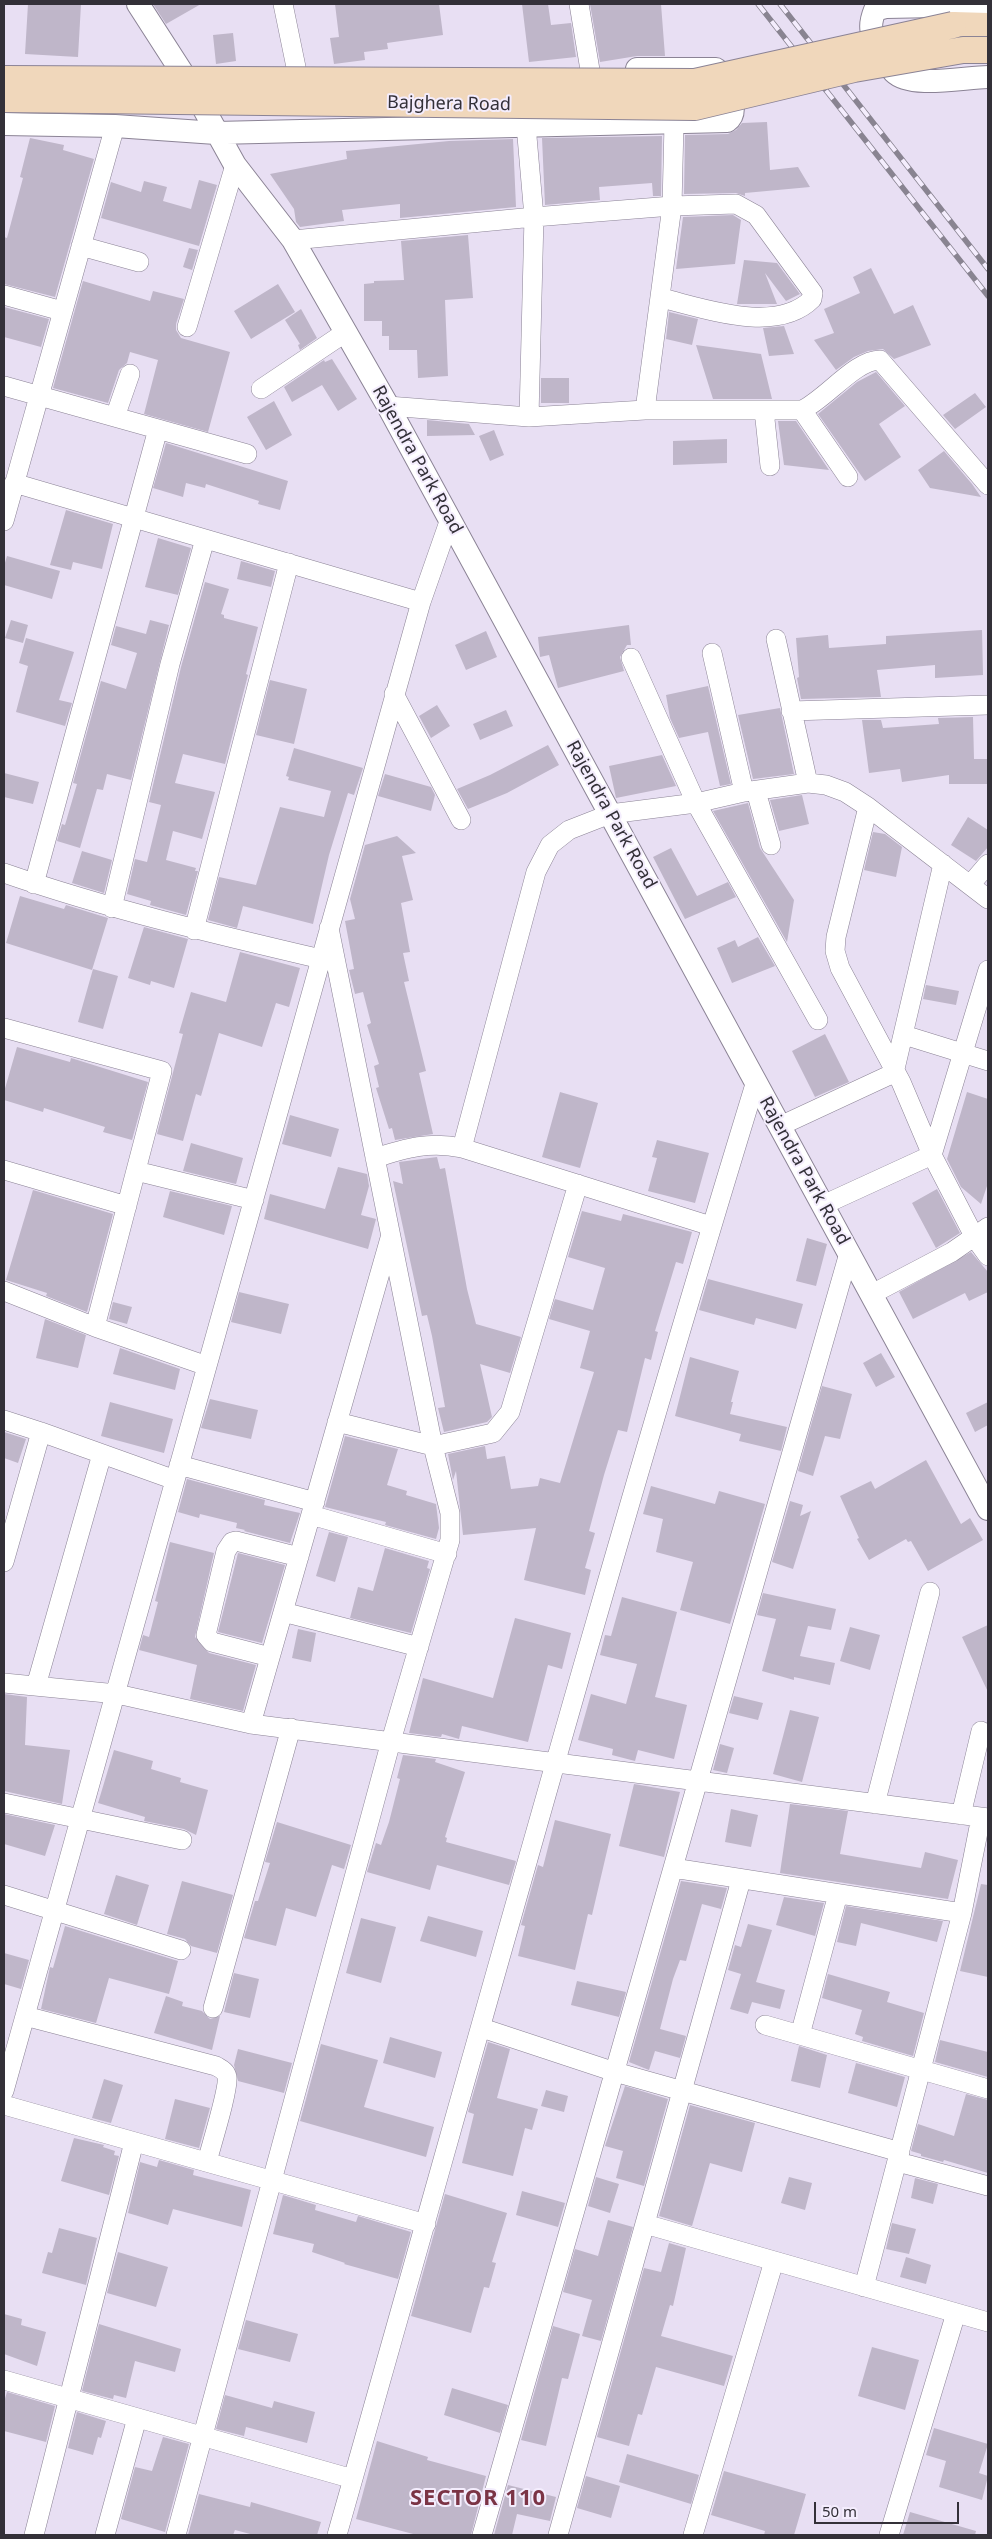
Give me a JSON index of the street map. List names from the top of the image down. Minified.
{"streets":{"main road":["Bajghera Road"],"street":["Rajendra Park Road"]},"districts":["SECTOR 110"],"scale_bar":"50 m"}
